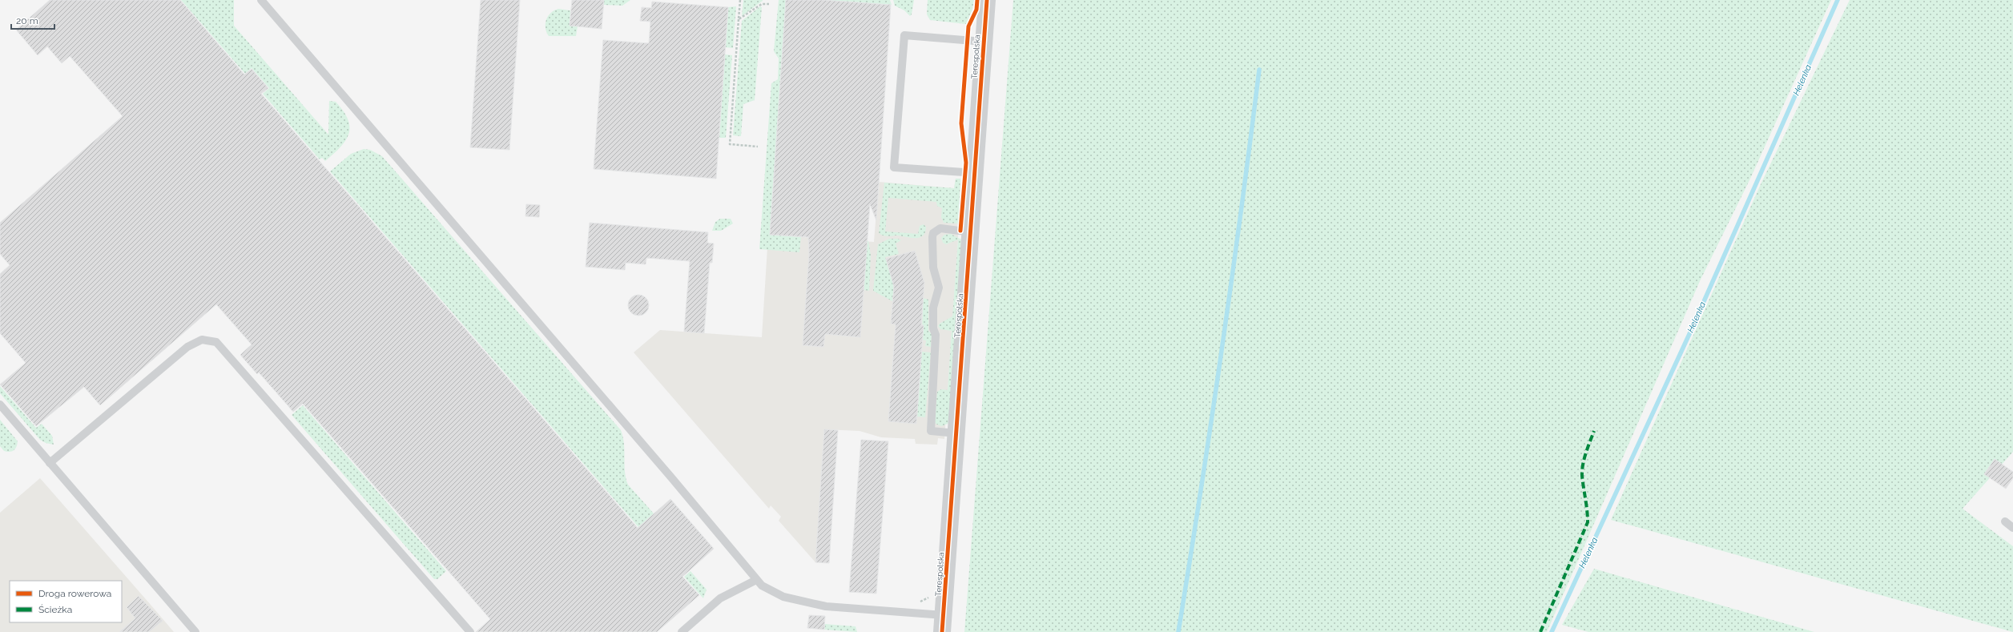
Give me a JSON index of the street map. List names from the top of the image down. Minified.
{"streets":{"street":["Terespolska"]},"water":["Helenka"],"legend":["Droga rowerowa","Ścieżka"],"scale_bar":"20 m"}
